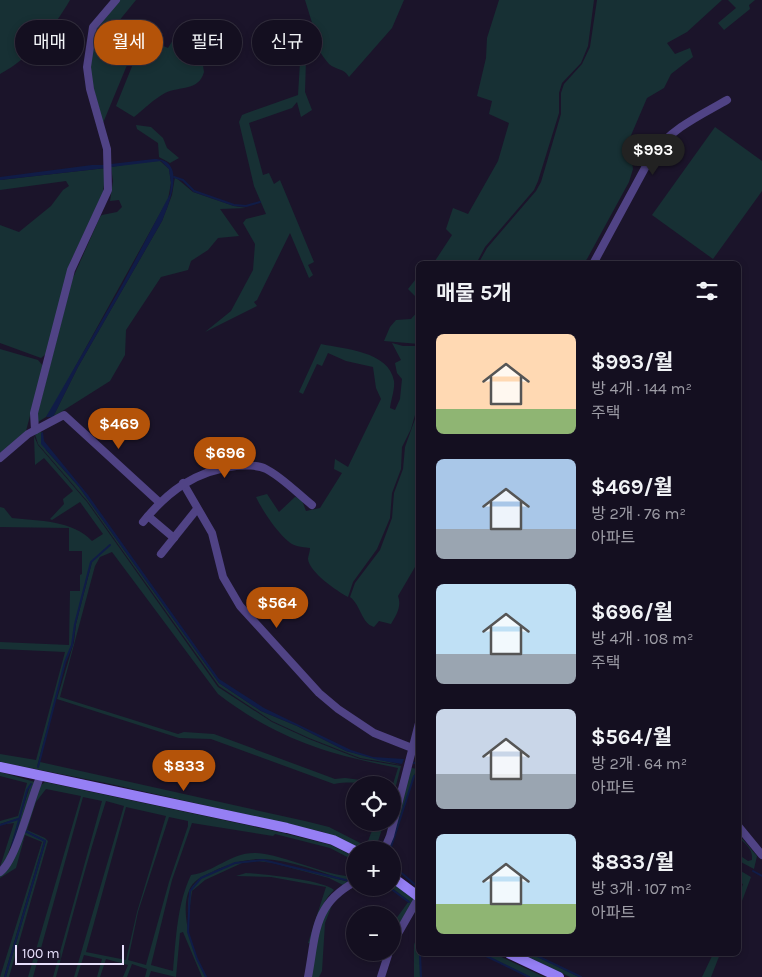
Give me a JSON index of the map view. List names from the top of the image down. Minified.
{"scale_bar":"100 m","page":{"chip":["매매","월세","필터","신규"],"price":["$993","$469","$696","$564","$833"],"heading":"매물 5개","list":[{"name":"$993/월","note":"방 4개 · 144 m² · 주택"},{"name":"$469/월","note":"방 2개 · 76 m² · 아파트"},{"name":"$696/월","note":"방 4개 · 108 m² · 주택"},{"name":"$564/월","note":"방 2개 · 64 m² · 아파트"},{"name":"$833/월","note":"방 3개 · 107 m² · 아파트"}],"map_buttons":["+","−"],"scale":"100 m"}}
